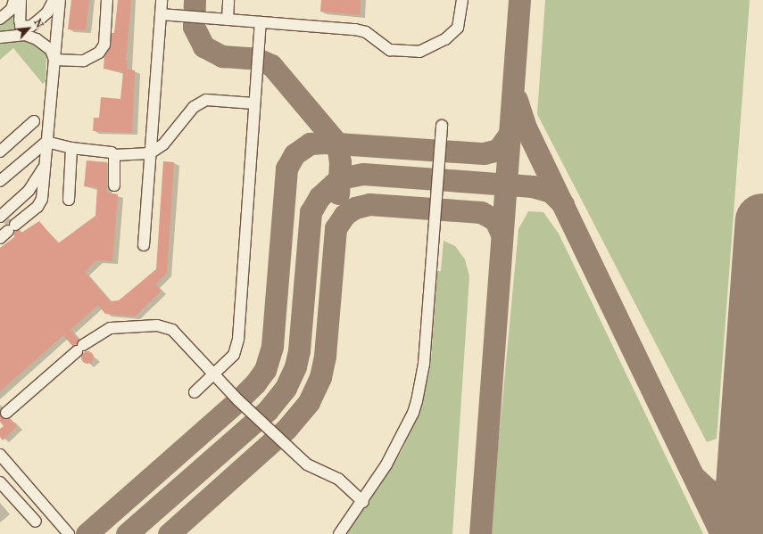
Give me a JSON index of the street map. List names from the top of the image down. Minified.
{"north":"top right"}
